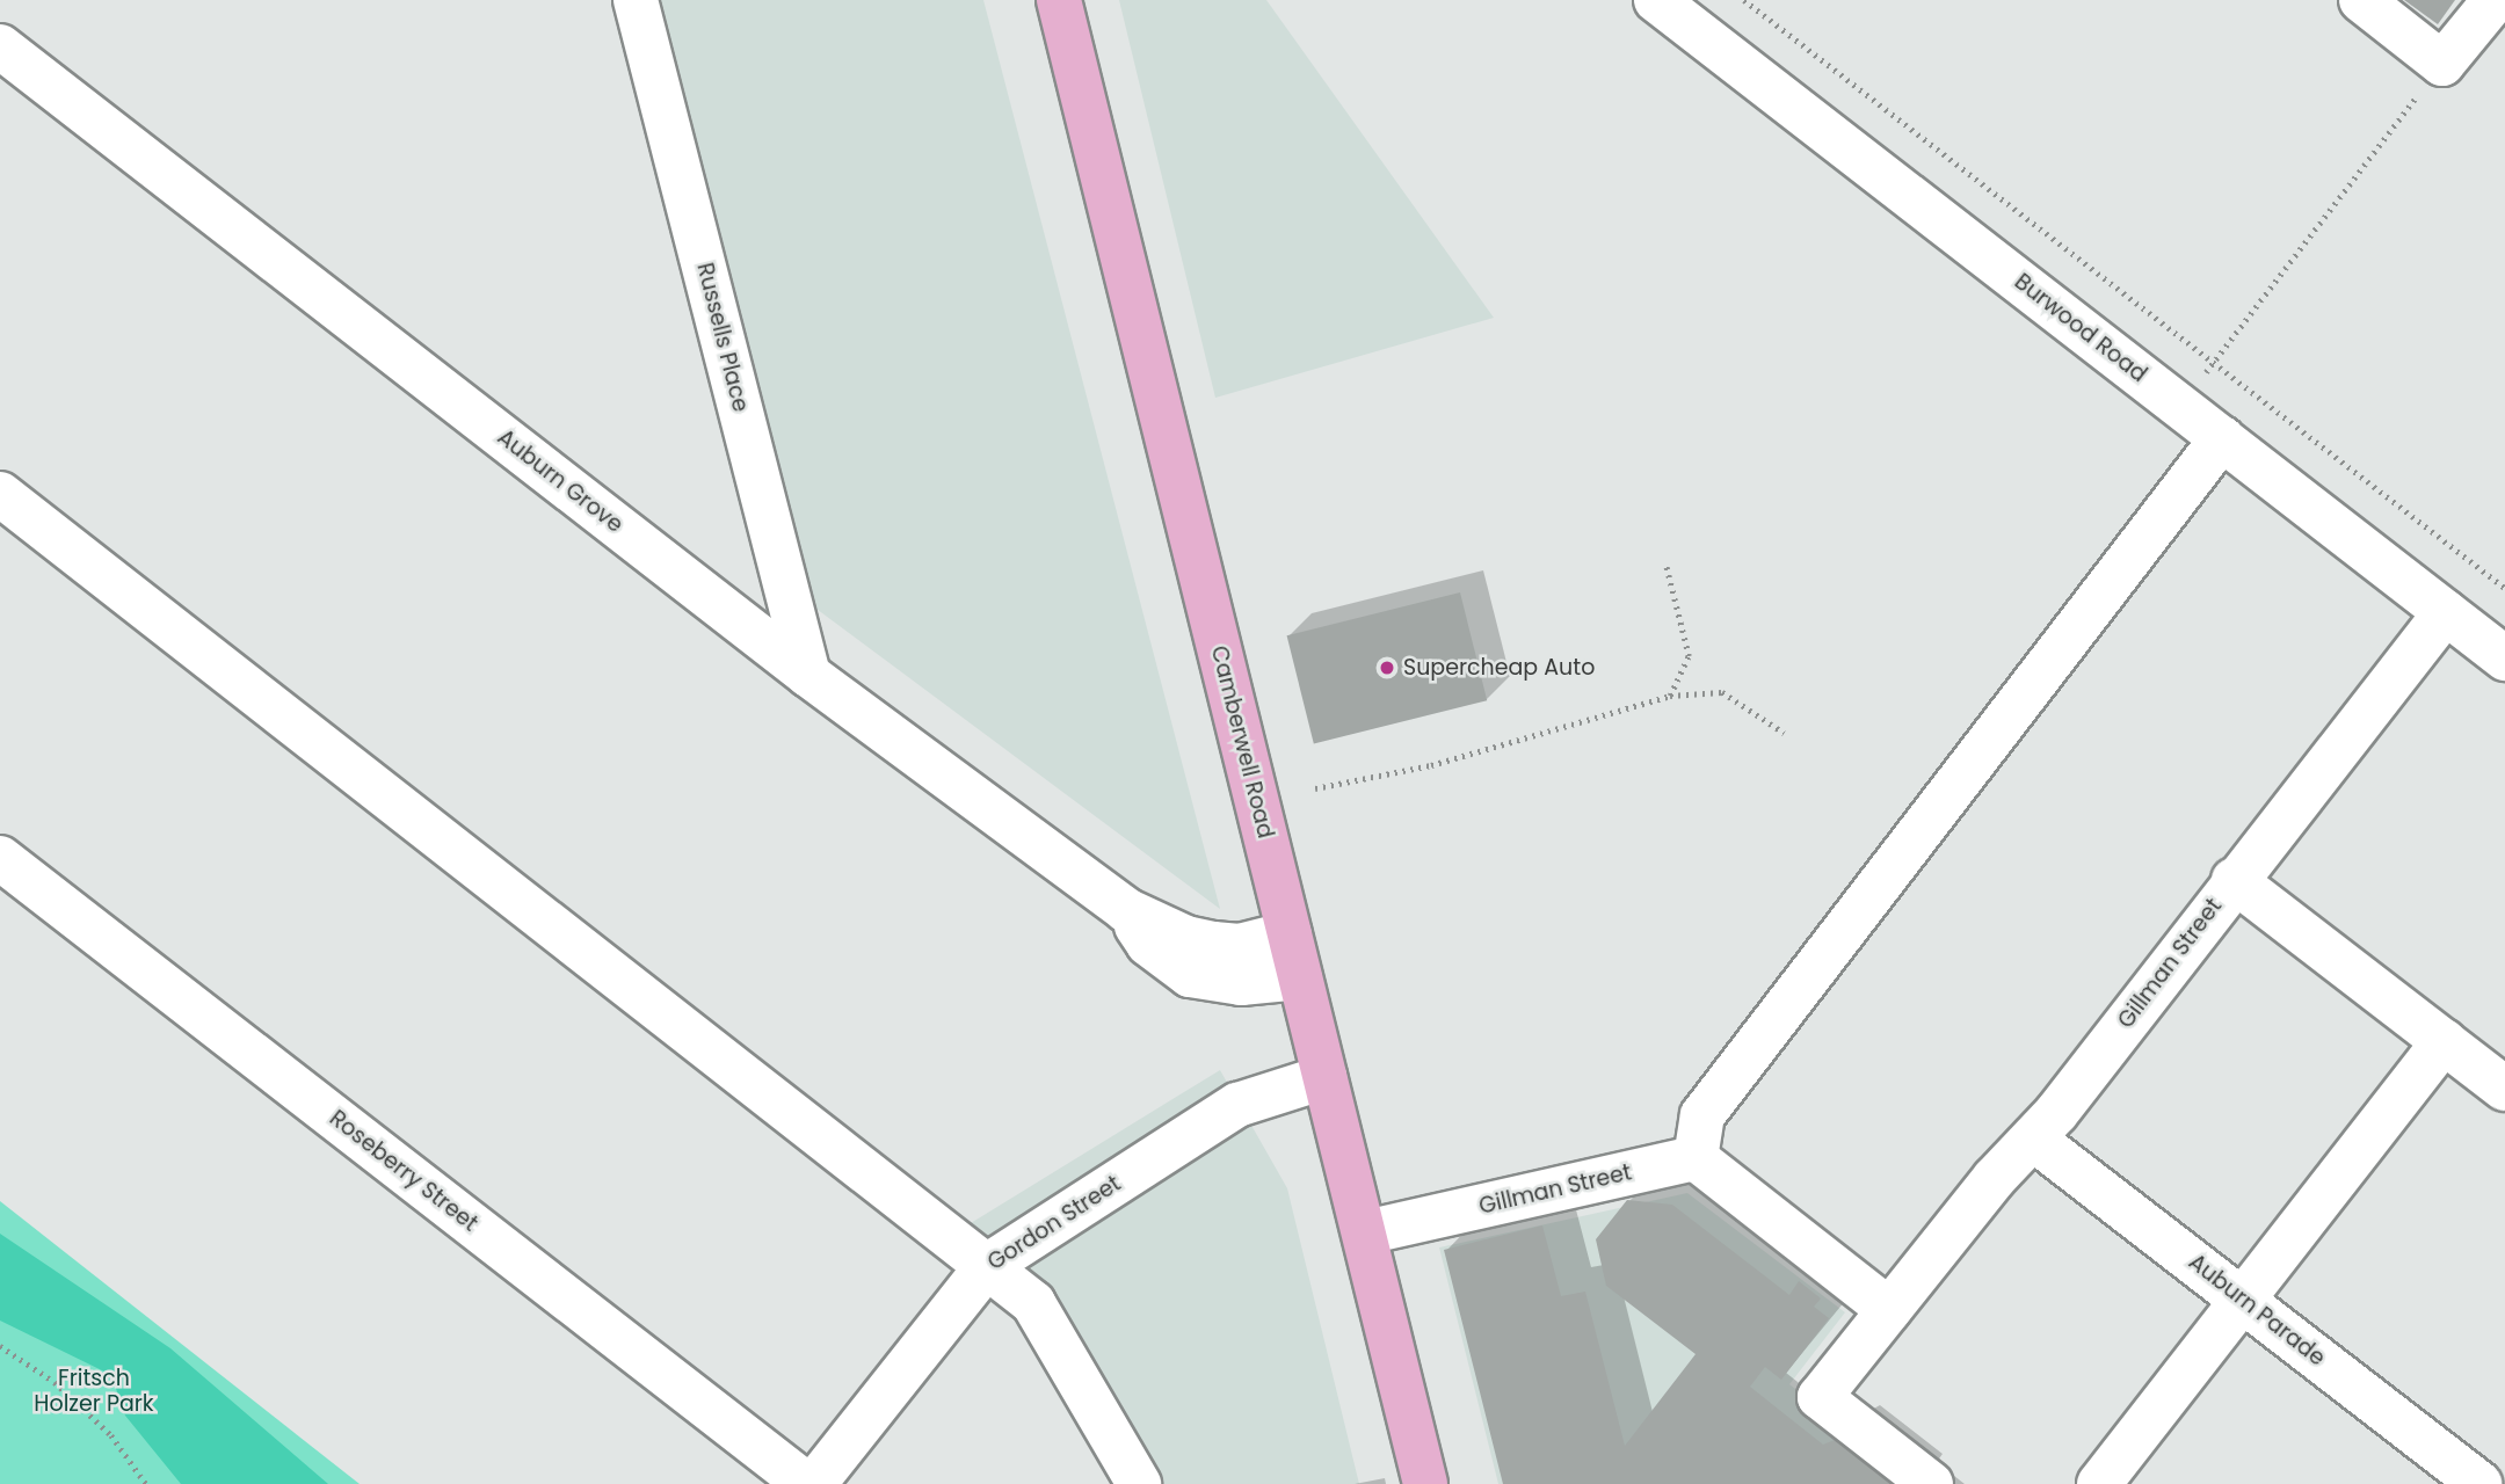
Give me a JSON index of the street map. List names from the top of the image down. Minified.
{"streets":{"main road":["Camberwell Road"],"street":["Burwood Road","Russells Place","Auburn Grove","Gillman Street","Roseberry Street","Gordon Street","Auburn Parade"]},"crossings":[["Burwood Road","Gillman Street"],["Russells Place","Auburn Grove"],["Auburn Grove","Camberwell Road"],["Camberwell Road","Gillman Street"],["Camberwell Road","Gordon Street"],["Gillman Street","Auburn Parade"]],"parks":["Fritsch Holzer Park"],"places":["Supercheap Auto"]}
